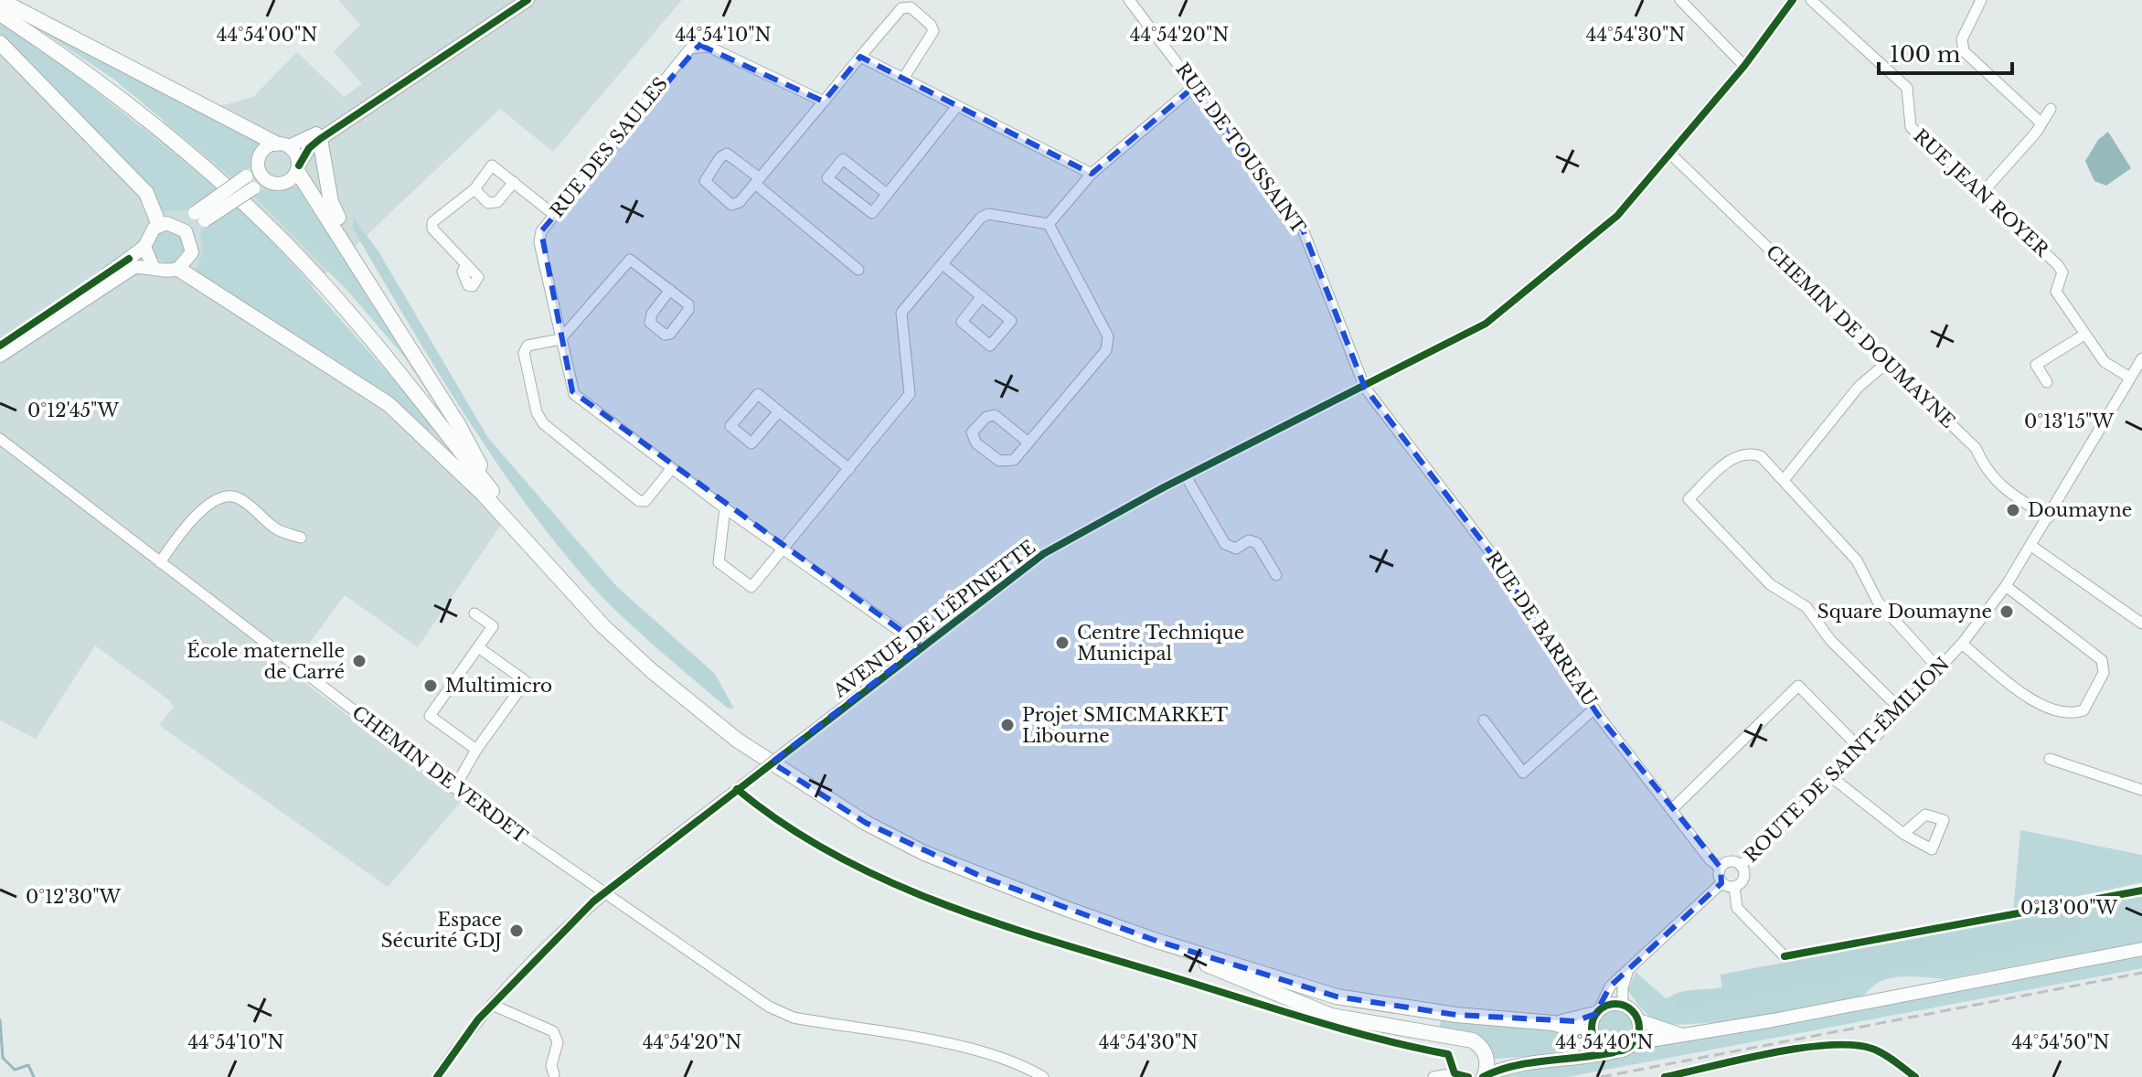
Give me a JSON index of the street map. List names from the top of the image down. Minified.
{"streets":{"street":["RUE DES SAULES","RUE DE TOUSSAINT","RUE JEAN ROYER","CHEMIN DE DOUMAYNE","AVENUE DE L'ÉPINETTE","RUE DE BARREAU","ROUTE DE SAINT-ÉMILION","CHEMIN DE VERDET"]},"crossings":[["RUE DES SAULES","AVENUE DE L'ÉPINETTE"],["RUE DE TOUSSAINT","AVENUE DE L'ÉPINETTE"],["RUE DE TOUSSAINT","RUE DE BARREAU"],["CHEMIN DE DOUMAYNE","AVENUE DE L'ÉPINETTE"],["CHEMIN DE DOUMAYNE","ROUTE DE SAINT-ÉMILION"],["AVENUE DE L'ÉPINETTE","RUE DE BARREAU"],["AVENUE DE L'ÉPINETTE","CHEMIN DE VERDET"],["RUE DE BARREAU","ROUTE DE SAINT-ÉMILION"]],"places":["Doumayne","Square Doumayne","Centre Technique Municipal","École maternelle de Carré","Multimicro","Projet SMICMARKET Libourne","Espace Sécurité GDJ"],"scale_bar":"100 m","coordinates":["44°54'00\"N","44°54'10\"N","44°54'20\"N","44°54'30\"N","0°12'45\"W","0°13'15\"W","0°12'30\"W","0°13'00\"W","44°54'40\"N","44°54'50\"N"]}
